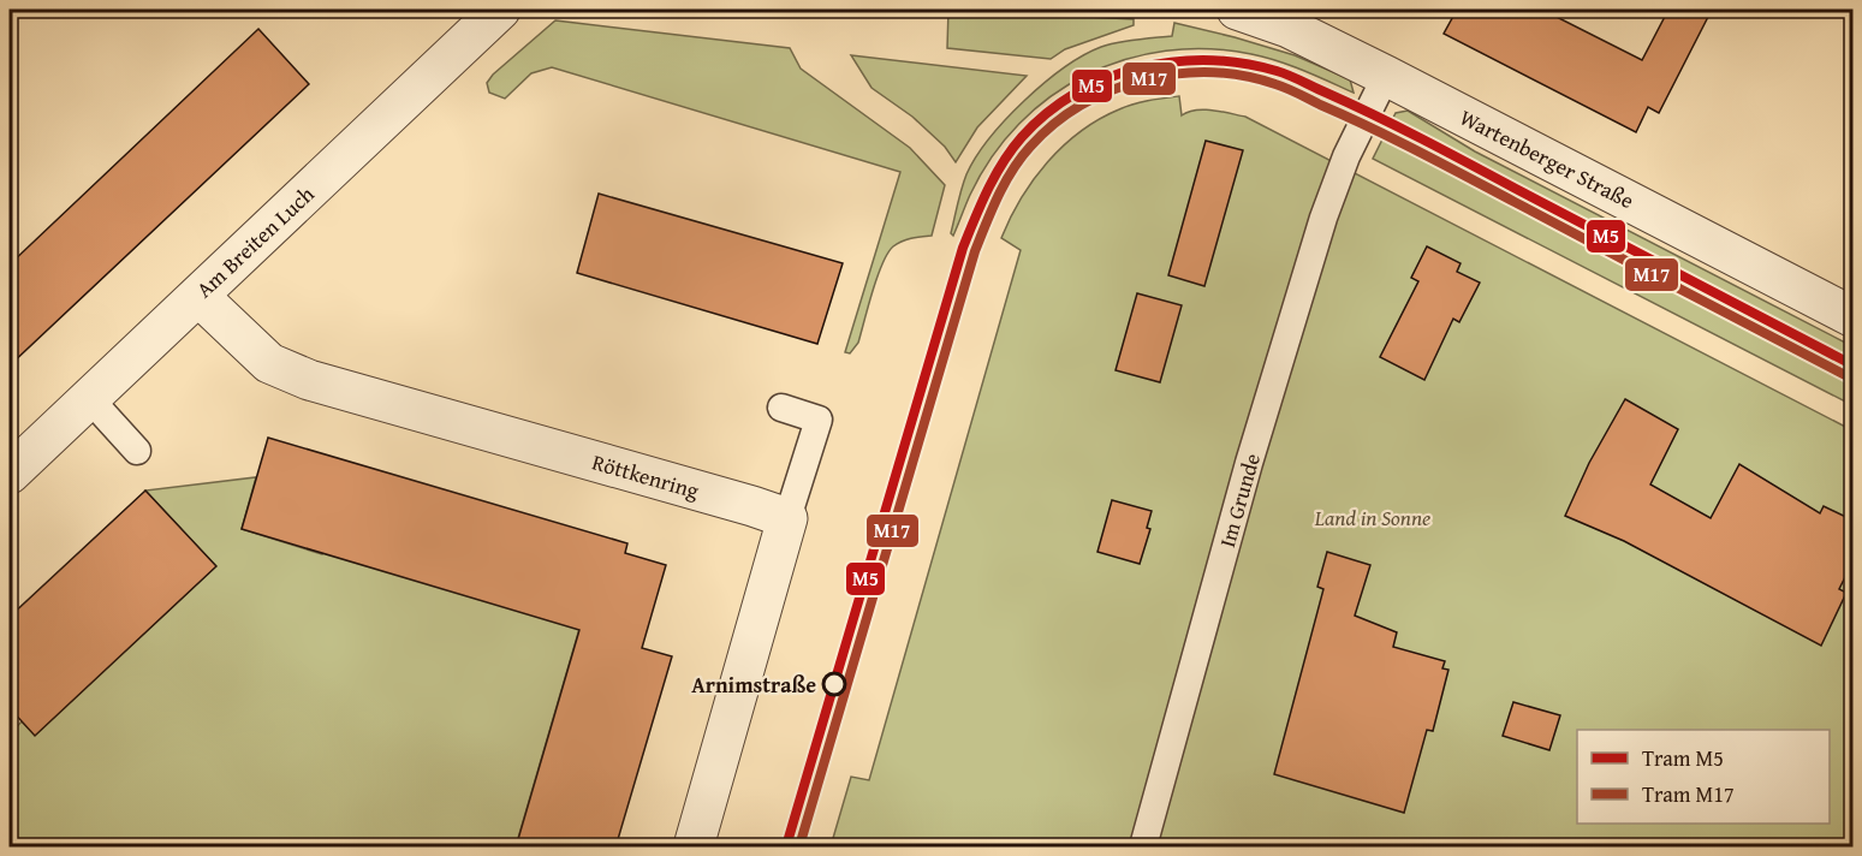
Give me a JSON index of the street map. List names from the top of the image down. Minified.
{"streets":{"street":["Wartenberger Straße","Am Breiten Luch","Röttkenring"],"lane":["Im Grunde"]},"crossings":[["Wartenberger Straße","Im Grunde"],["Am Breiten Luch","Röttkenring"]],"parks":["Land in Sonne"],"places":["Arnimstraße"],"lines":["tram line M5","tram line M17"],"legend":["Tram M5","Tram M17"]}
